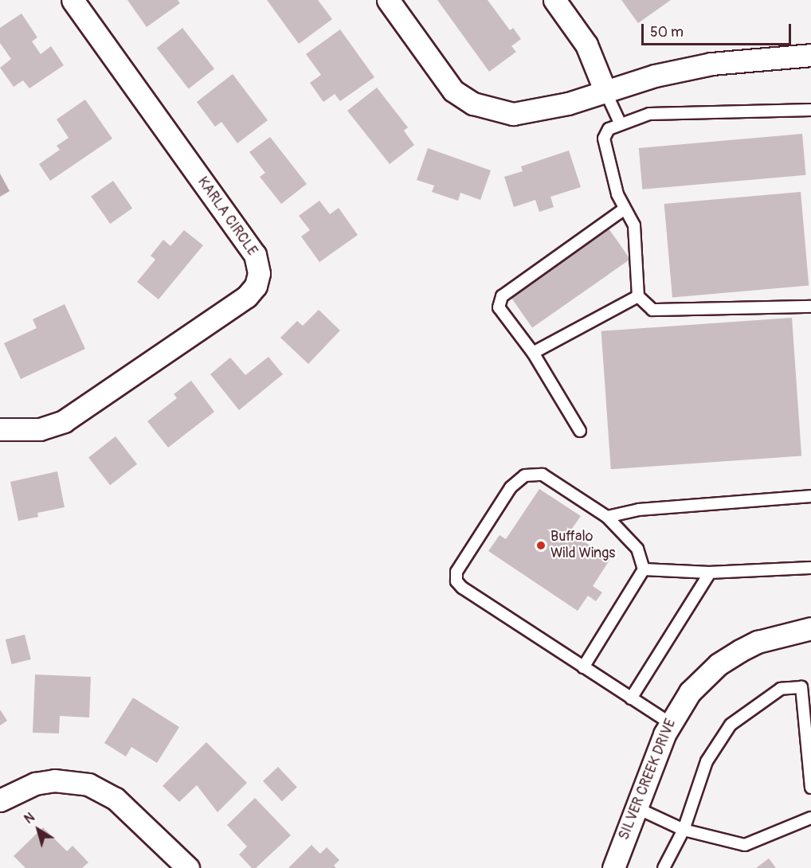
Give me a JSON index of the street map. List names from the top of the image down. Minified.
{"streets":{"street":["KARLA CIRCLE","SILVER CREEK DRIVE"]},"places":["Buffalo Wild Wings"],"scale_bar":"50 m","north":"top left"}
